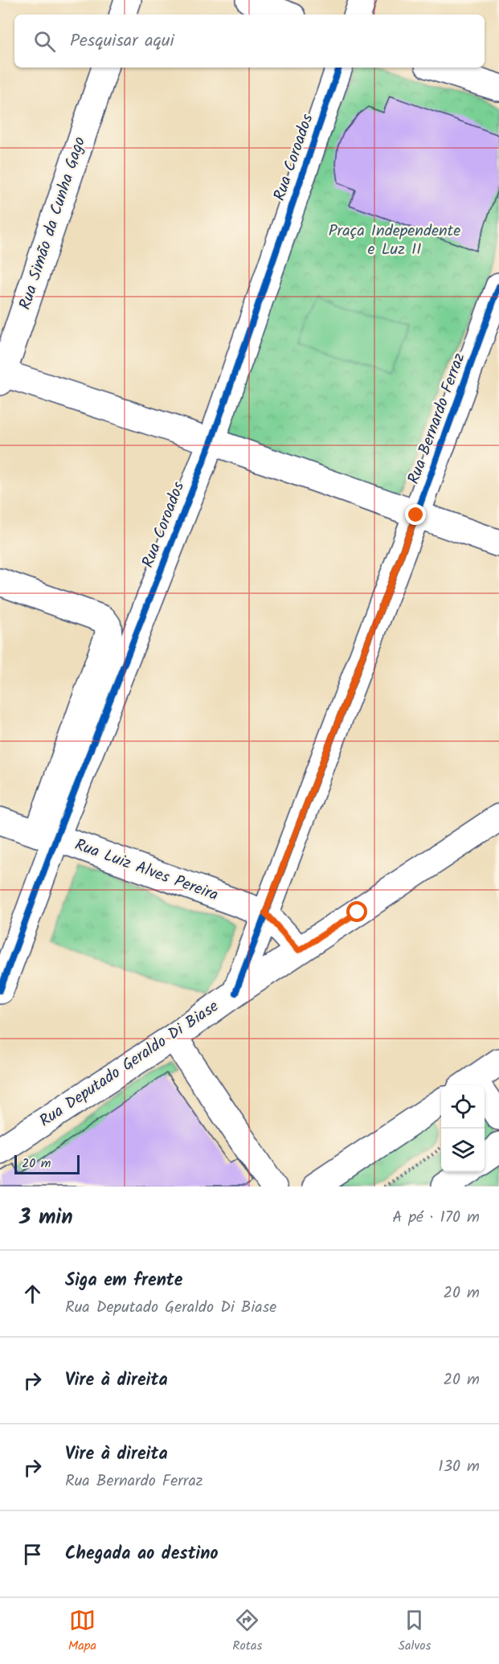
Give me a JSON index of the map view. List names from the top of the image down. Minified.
{"streets":{"street":["Rua Coroados","Rua Simão da Cunha Gago","Rua Bernardo Ferraz","Rua Luiz Alves Pereira","Rua Deputado Geraldo Di Biase"]},"crossings":[["Rua Coroados","Rua Luiz Alves Pereira"],["Rua Bernardo Ferraz","Rua Luiz Alves Pereira"],["Rua Bernardo Ferraz","Rua Deputado Geraldo Di Biase"]],"parks":["Praça Independente e Luz II"],"scale_bar":"20 m","page":{"search":"Pesquisar aqui","scale":"20 m","heading":["3 min","A pé · 170 m"],"list":[["Siga em frente","Rua Deputado Geraldo Di Biase","20 m"],["Vire à direita","20 m"],["Vire à direita","Rua Bernardo Ferraz","130 m"],"Chegada ao destino"],"nav":["Mapa","Rotas","Salvos"]}}
